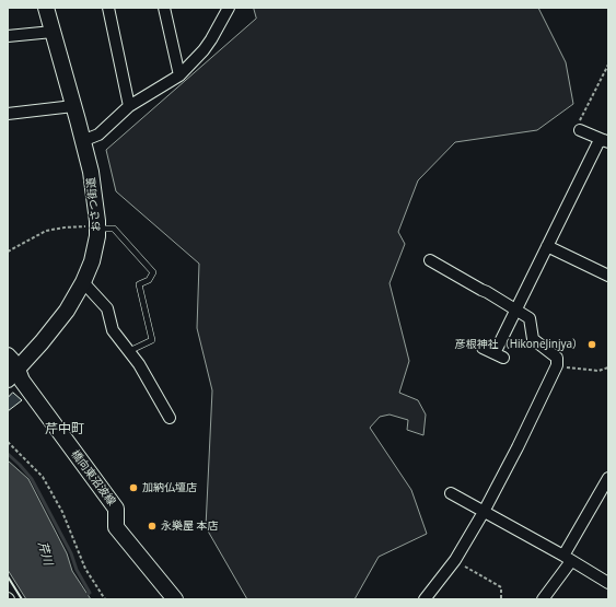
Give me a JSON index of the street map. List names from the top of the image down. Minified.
{"streets":{"street":["おさつ街道","橋向東沼波線"]},"crossings":[["おさつ街道","橋向東沼波線"]],"districts":["芹中町"],"water":["芹川"],"places":["彦根神社（HikoneJinjya）","加納仏壇店","永樂屋 本店"]}
